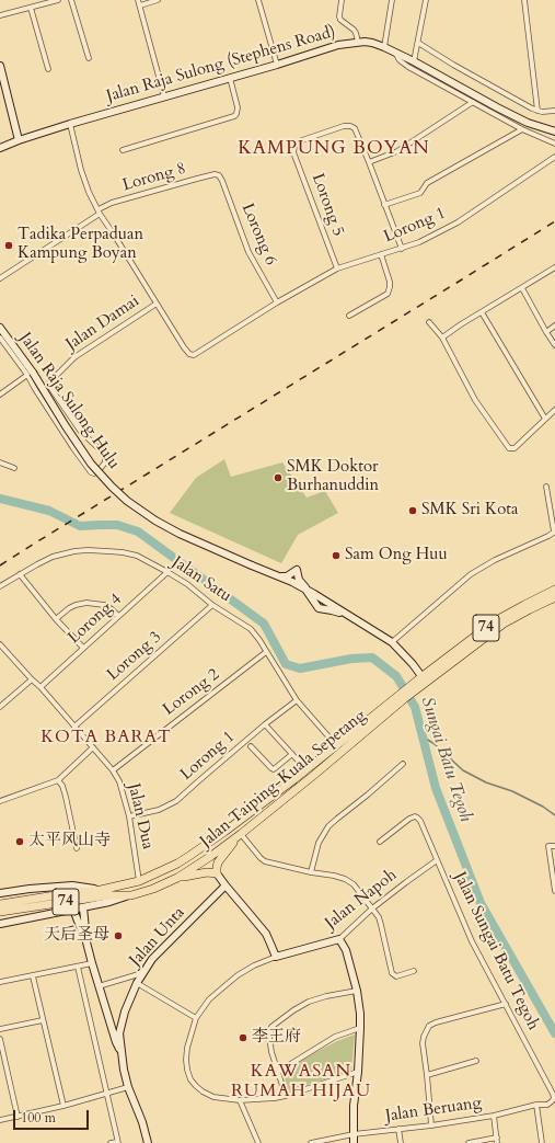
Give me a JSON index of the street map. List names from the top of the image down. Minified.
{"streets":{"main road":["74","Jalan Taiping-Kuala Sepetang"],"street":["Jalan Raja Sulong (Stephens Road)","Lorong 8","Lorong 5","Lorong 1","Lorong 6","Jalan Damai","Jalan Raja Sulong Hulu","Jalan Satu","Lorong 4","Lorong 3","Lorong 2","Jalan Dua","Jalan Napoh","Jalan Unta","Jalan Sungai Batu Tegoh","Jalan Beruang"]},"crossings":[["Lorong 8","Lorong 6"],["Lorong 5","Lorong 1"],["Lorong 1","Lorong 6"],["Lorong 1","Jalan Damai"],["Lorong 1","Jalan Satu"],["Lorong 1","Jalan Dua"],["Jalan Damai","Jalan Raja Sulong Hulu"],["Jalan Satu","Lorong 4"],["Jalan Satu","Lorong 3"],["Jalan Satu","Lorong 2"],["Jalan Satu","Jalan Taiping-Kuala Sepetang"],["Lorong 4","Jalan Dua"],["Lorong 3","Jalan Dua"],["Lorong 2","Jalan Dua"],["Jalan Taiping-Kuala Sepetang","Jalan Dua"],["Jalan Napoh","Jalan Sungai Batu Tegoh"],["Jalan Sungai Batu Tegoh","Jalan Beruang"]],"districts":["KAMPUNG BOYAN","KOTA BARAT","KAWASAN RUMAH HIJAU"],"water":["Sungai Batu Tegoh"],"places":["Tadika Perpaduan Kampung Boyan","SMK Doktor Burhanuddin","SMK Sri Kota","Sam Ong Huu","太平风山寺","天后圣母","李王府"],"scale_bar":"100 m"}
